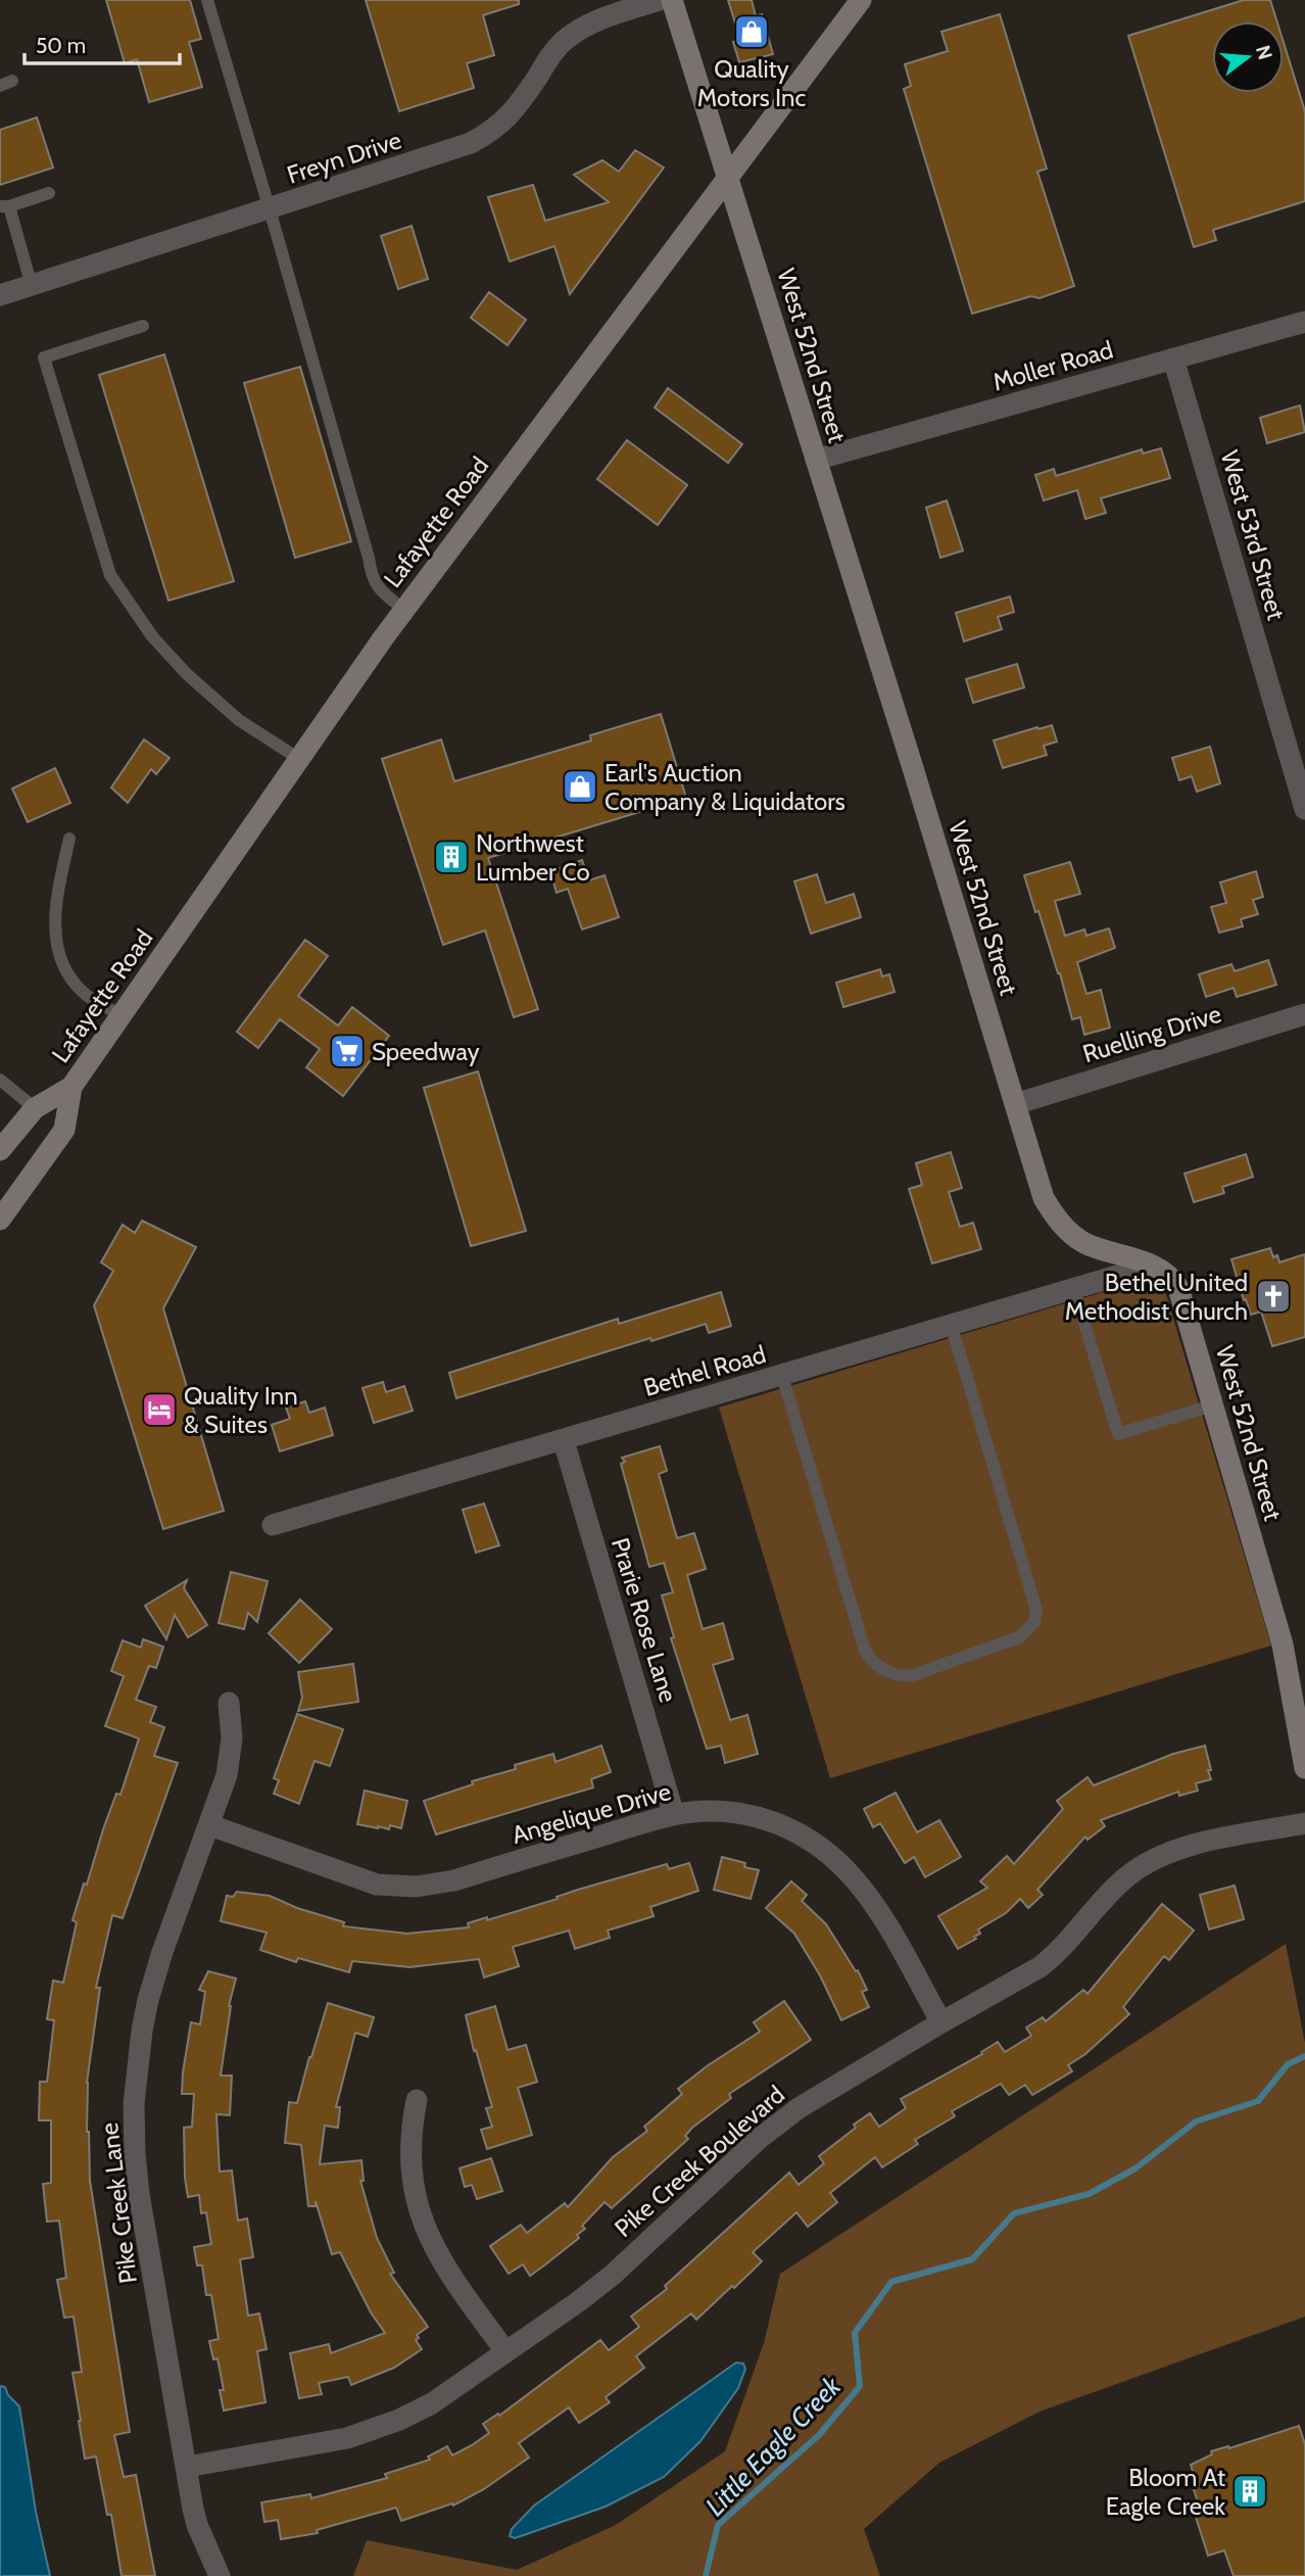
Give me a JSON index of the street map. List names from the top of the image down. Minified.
{"streets":{"street":["Freyn Drive","West 52nd Street","Moller Road","Lafayette Road","West 53rd Street","Ruelling Drive","Bethel Road","Prarie Rose Lane","Angelique Drive","Pike Creek Boulevard","Pike Creek Lane"]},"crossings":[["West 52nd Street","Moller Road"],["West 52nd Street","Lafayette Road"],["West 52nd Street","Ruelling Drive"],["West 52nd Street","Bethel Road"],["Moller Road","West 53rd Street"],["Bethel Road","Prarie Rose Lane"],["Prarie Rose Lane","Angelique Drive"],["Angelique Drive","Pike Creek Boulevard"],["Angelique Drive","Pike Creek Lane"],["Pike Creek Boulevard","Pike Creek Lane"]],"water":["Little Eagle Creek"],"places":{"shop":["Quality Motors Inc","Earl's Auction Company & Liquidators"],"building":["Northwest Lumber Co","Bloom At Eagle Creek"],"supermarket":["Speedway"],"church":["Bethel United Methodist Church"],"hotel":["Quality Inn & Suites"]},"scale_bar":"50 m","north":"right"}
